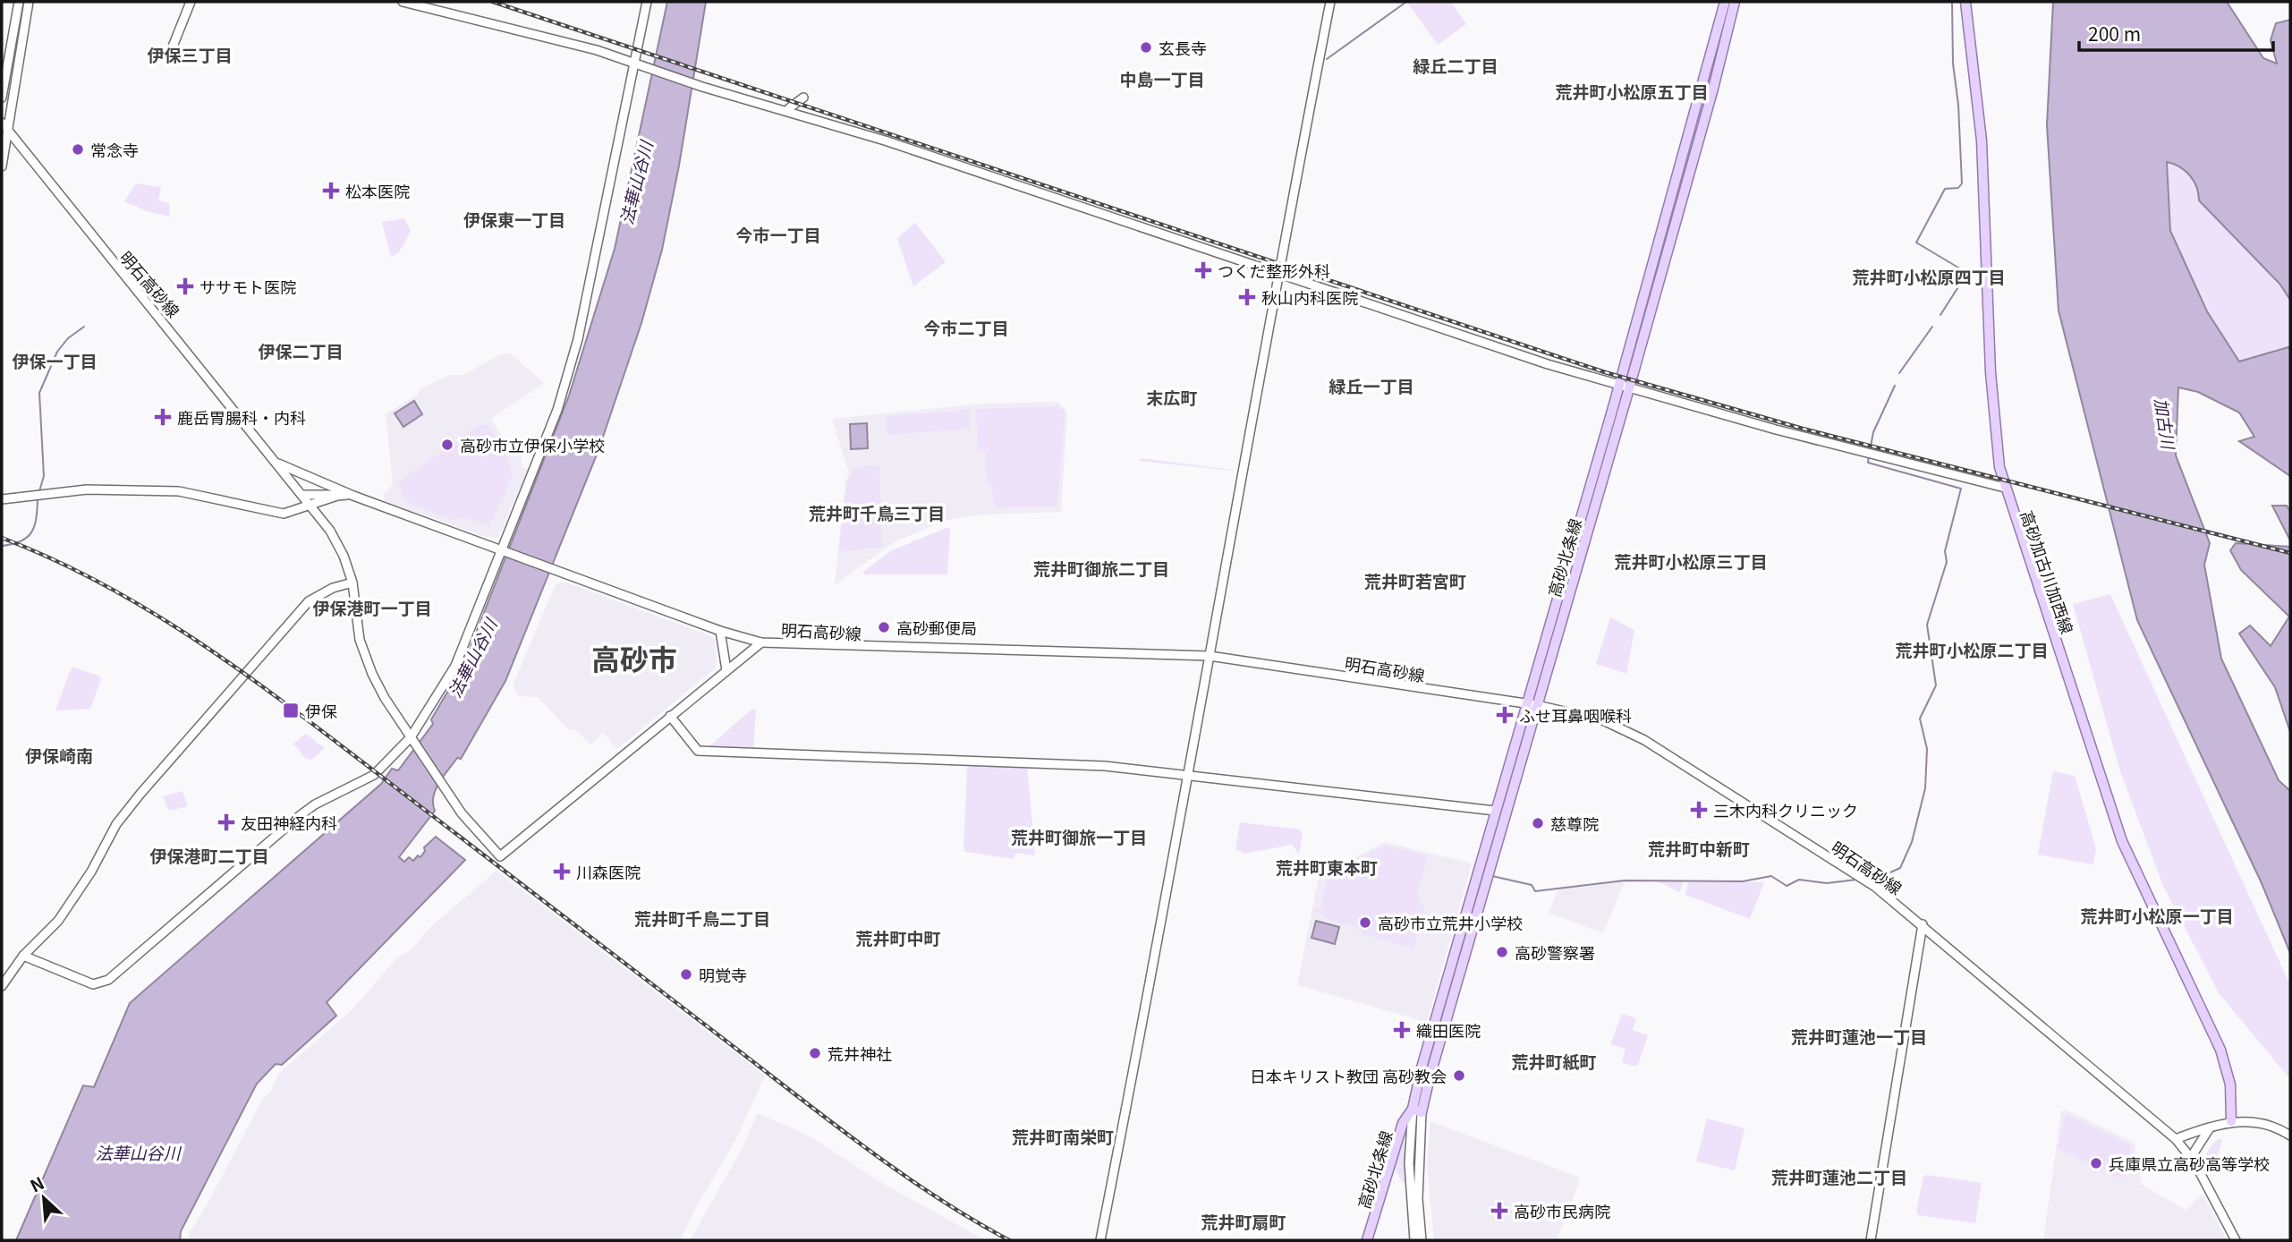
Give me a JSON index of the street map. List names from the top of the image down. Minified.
{"streets":{"main road":["高砂北条線","高砂加古川加西線"],"street":["明石高砂線"]},"crossings":[["明石高砂線","高砂北条線"]],"districts":["伊保三丁目","緑丘二丁目","中島一丁目","荒井町小松原五丁目","伊保東一丁目","今市一丁目","荒井町小松原四丁目","今市二丁目","伊保二丁目","伊保一丁目","緑丘一丁目","末広町","荒井町千鳥三丁目","荒井町小松原三丁目","荒井町御旅二丁目","荒井町若宮町","伊保港町一丁目","荒井町小松原二丁目","高砂市","伊保崎南","荒井町御旅一丁目","荒井町中新町","伊保港町二丁目","荒井町東本町","荒井町小松原一丁目","荒井町千鳥二丁目","荒井町中町","荒井町蓮池一丁目","荒井町紙町","荒井町南栄町","荒井町蓮池二丁目","荒井町扇町"],"water":["法華山谷川","加古川"],"places":{"other":["玄長寺","常念寺","高砂市立伊保小学校","高砂郵便局","慈尊院","高砂市立荒井小学校","高砂警察署","明覚寺","荒井神社","日本キリスト教団 高砂教会","兵庫県立高砂高等学校"],"health":["松本医院","つくだ整形外科","ササモト医院","秋山内科医院","鹿岳胃腸科・内科","ふせ耳鼻咽喉科","三木内科クリニック","友田神経内科","川森医院","織田医院","高砂市民病院"],"transit":["伊保"]},"scale_bar":"200 m","north":"top left"}
